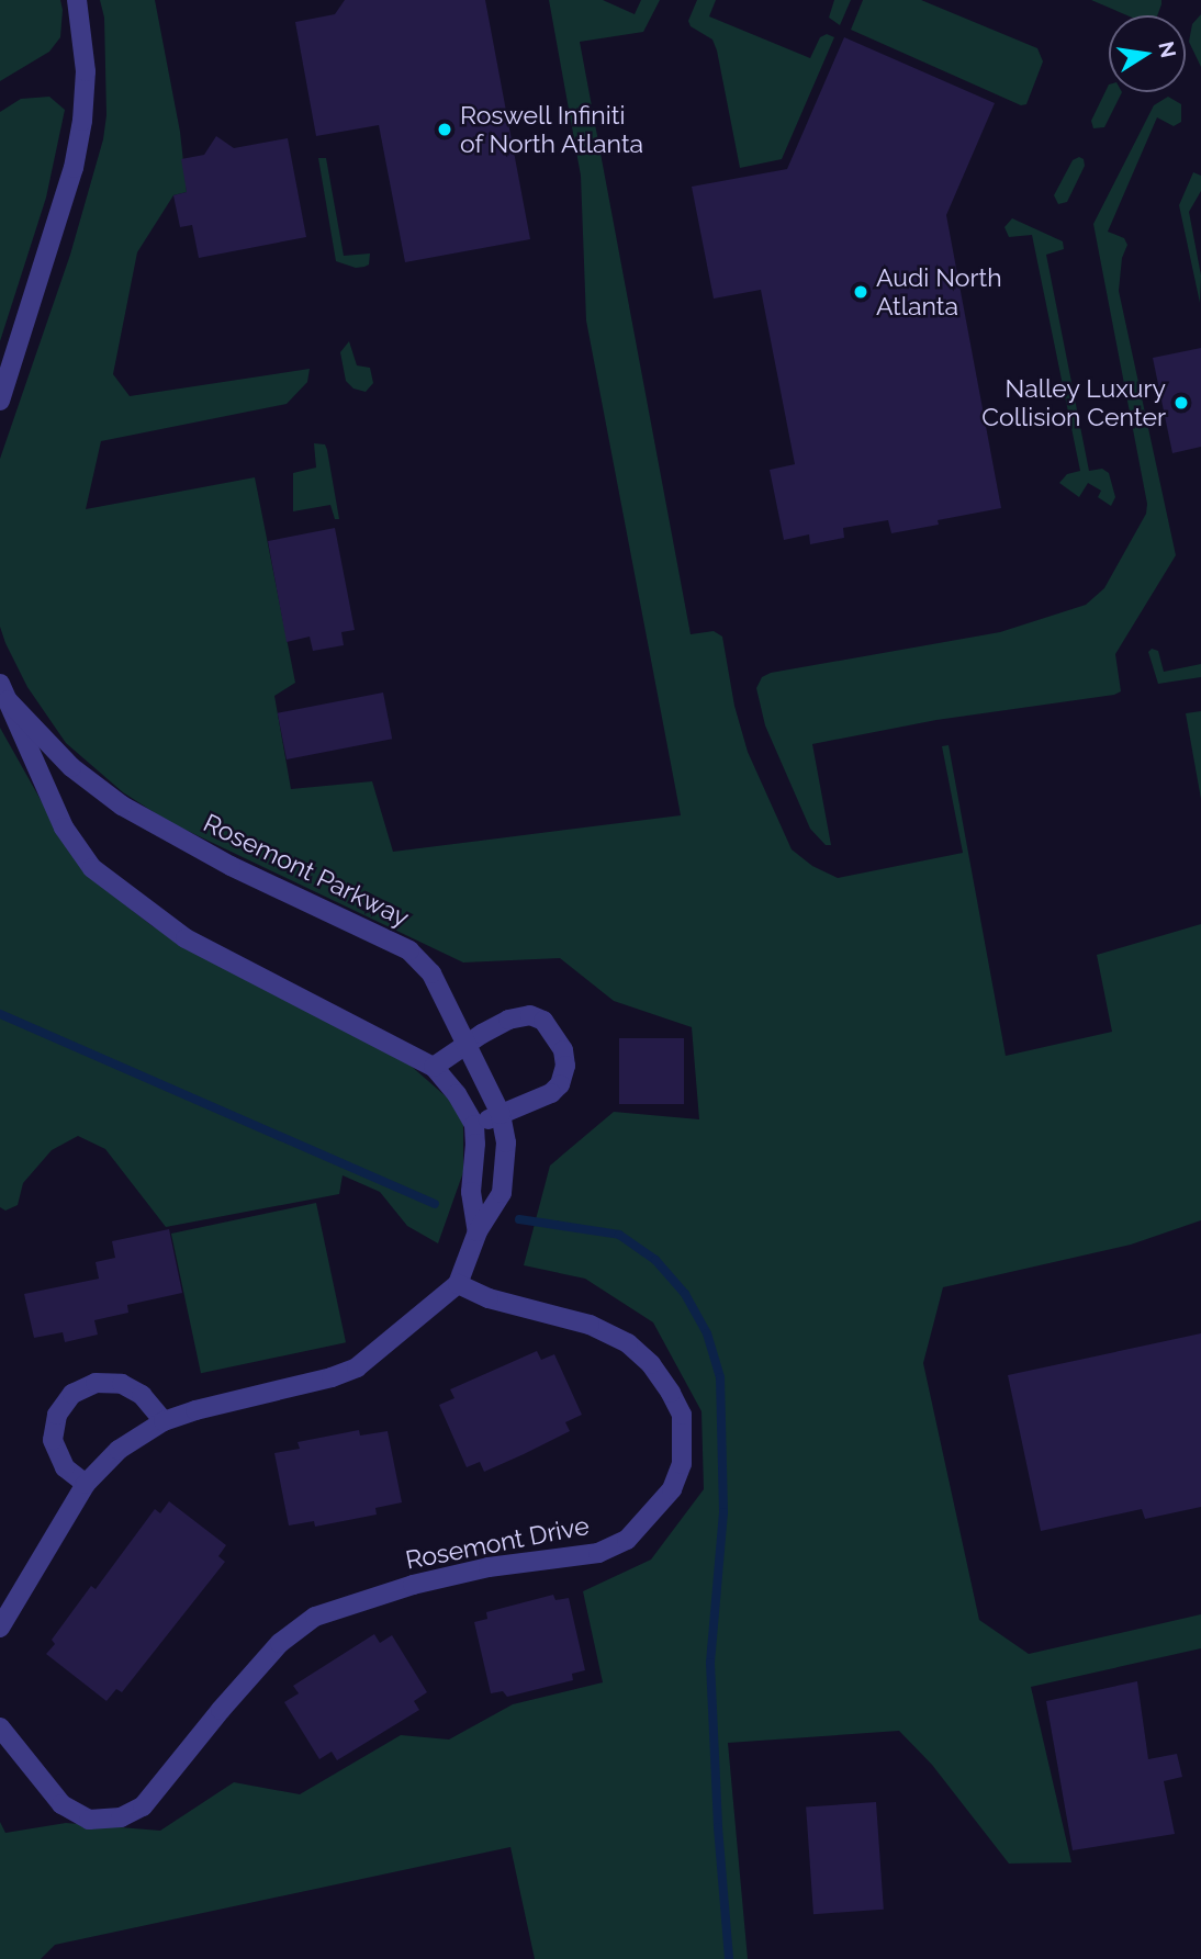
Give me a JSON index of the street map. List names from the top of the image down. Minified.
{"streets":{"street":["Rosemont Parkway","Rosemont Drive"]},"crossings":[["Rosemont Parkway","Rosemont Drive"]],"places":["Roswell Infiniti of North Atlanta","Audi North Atlanta","Nalley Luxury Collision Center"],"north":"right"}
